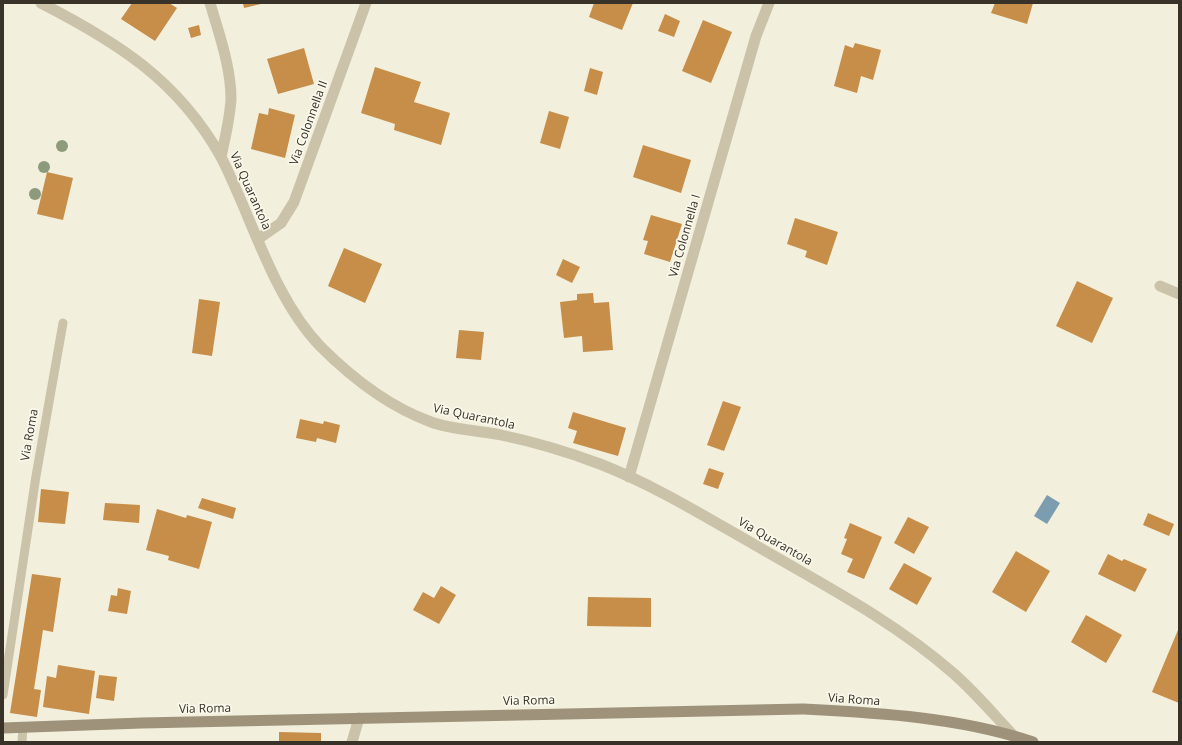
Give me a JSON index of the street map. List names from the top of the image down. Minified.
{"streets":{"main road":["Via Roma"],"street":["Via Colonnella II","Via Quarantola","Via Colonnella I"]},"crossings":[["Via Colonnella II","Via Quarantola"],["Via Quarantola","Via Colonnella I"],["Via Quarantola","Via Roma"]]}
